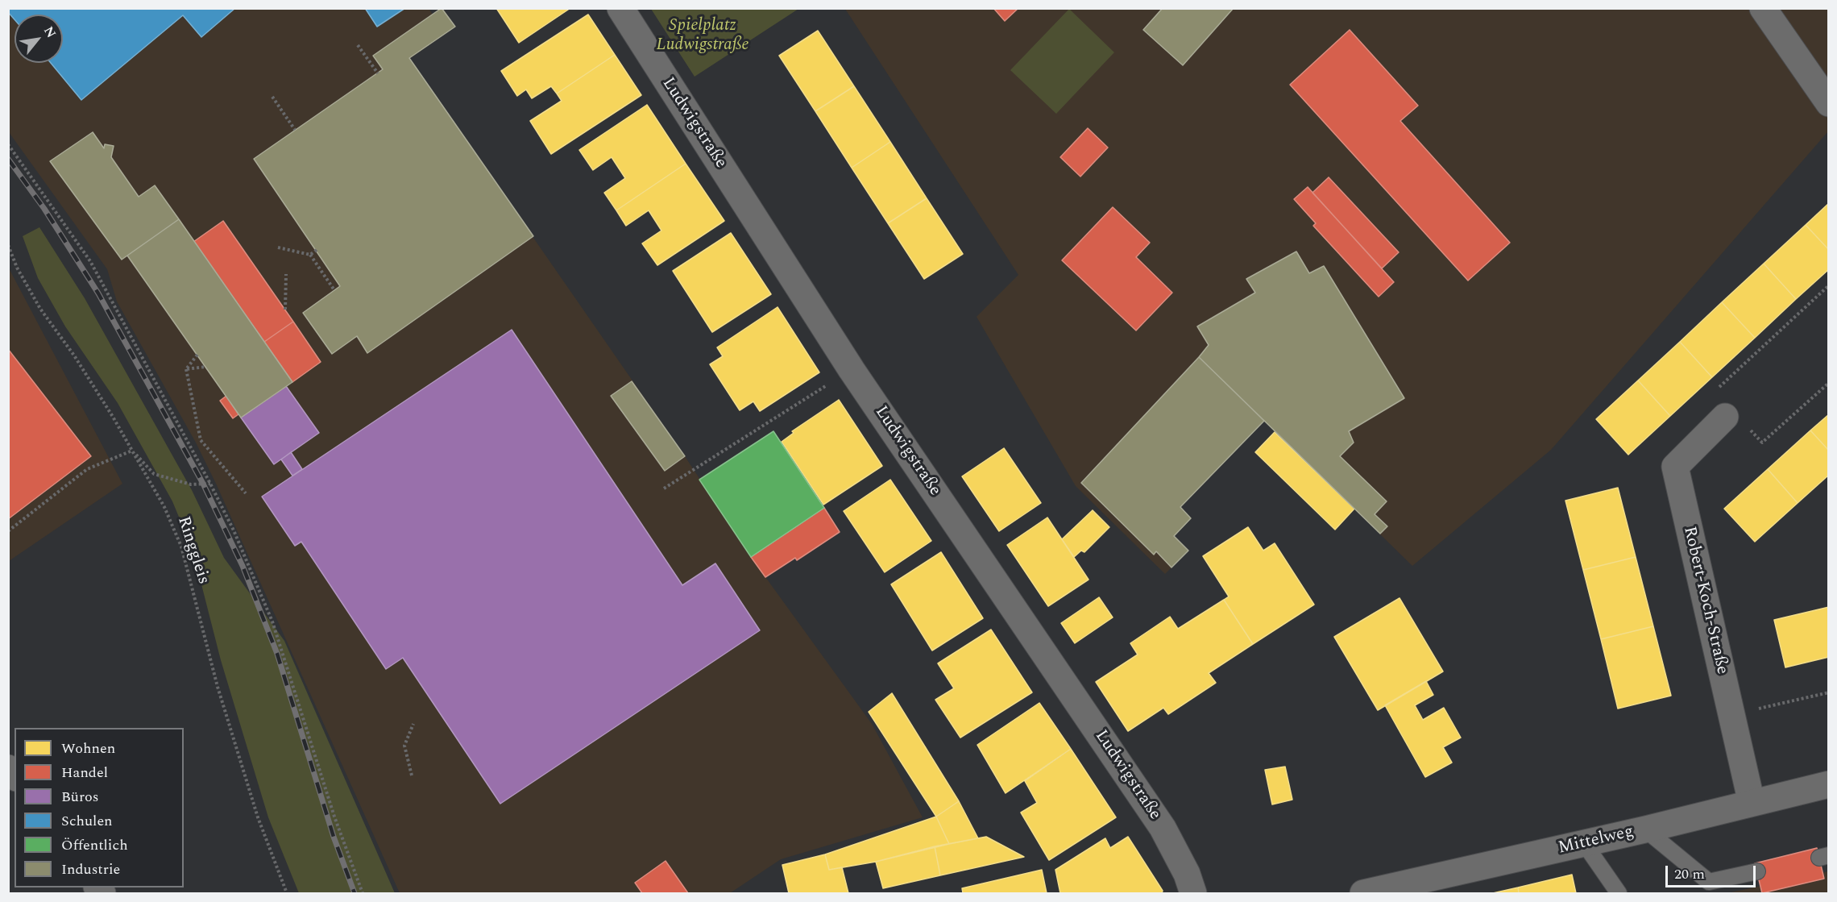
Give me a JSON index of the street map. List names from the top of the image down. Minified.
{"streets":{"street":["Ludwigstraße","Robert-Koch-Straße","Mittelweg"],"path":["Ringgleis"]},"crossings":[["Robert-Koch-Straße","Mittelweg"]],"parks":["Spielplatz Ludwigstraße"],"legend":["Wohnen","Handel","Büros","Schulen","Öffentlich","Industrie"],"scale_bar":"20 m","north":"top right"}
